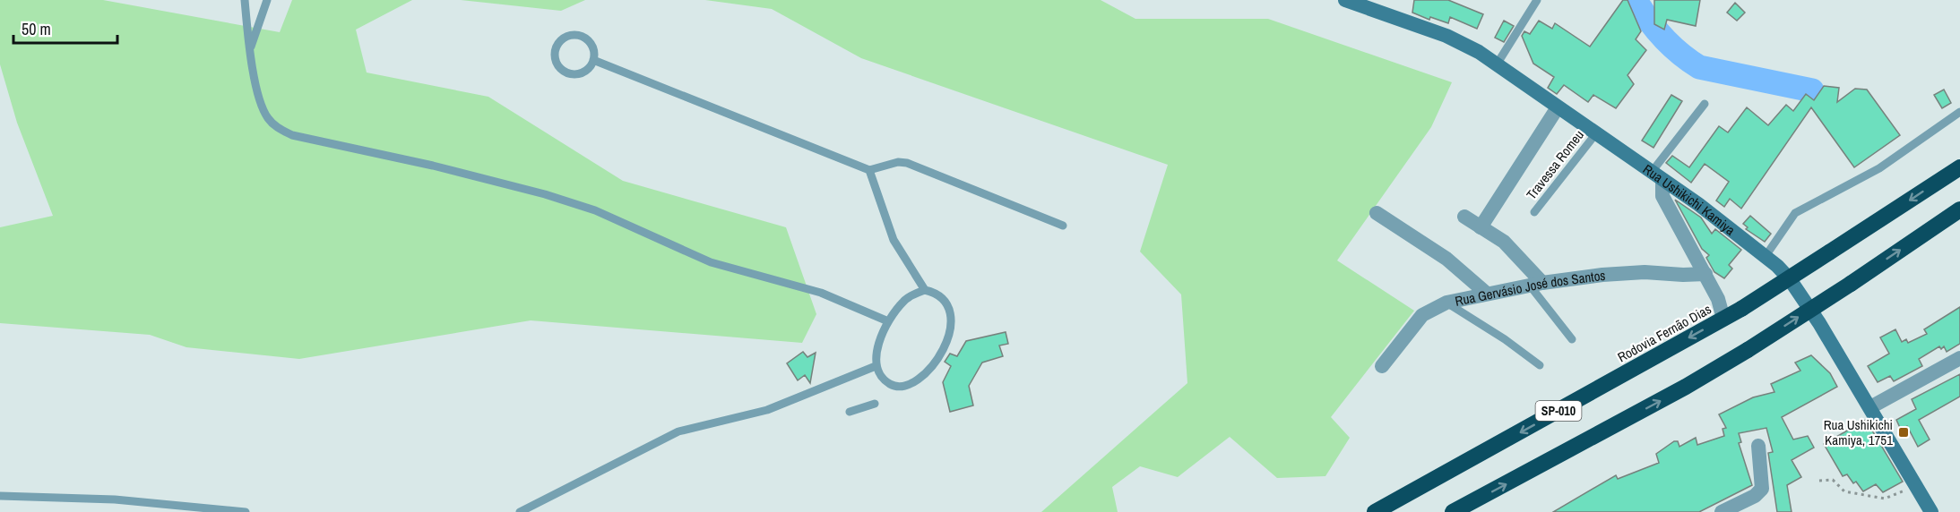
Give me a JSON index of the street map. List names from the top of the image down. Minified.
{"streets":{"highway":["Rodovia Fernão Dias","SP-010"],"main road":["Rua Ushikichi Kamiya"],"street":["Rua Gervásio José dos Santos"],"lane":["Travessa Romeu"]},"crossings":[["Travessa Romeu","Rua Ushikichi Kamiya"]],"places":{"transit":["Rua Ushikichi Kamiya, 1751"]},"scale_bar":"50 m"}
